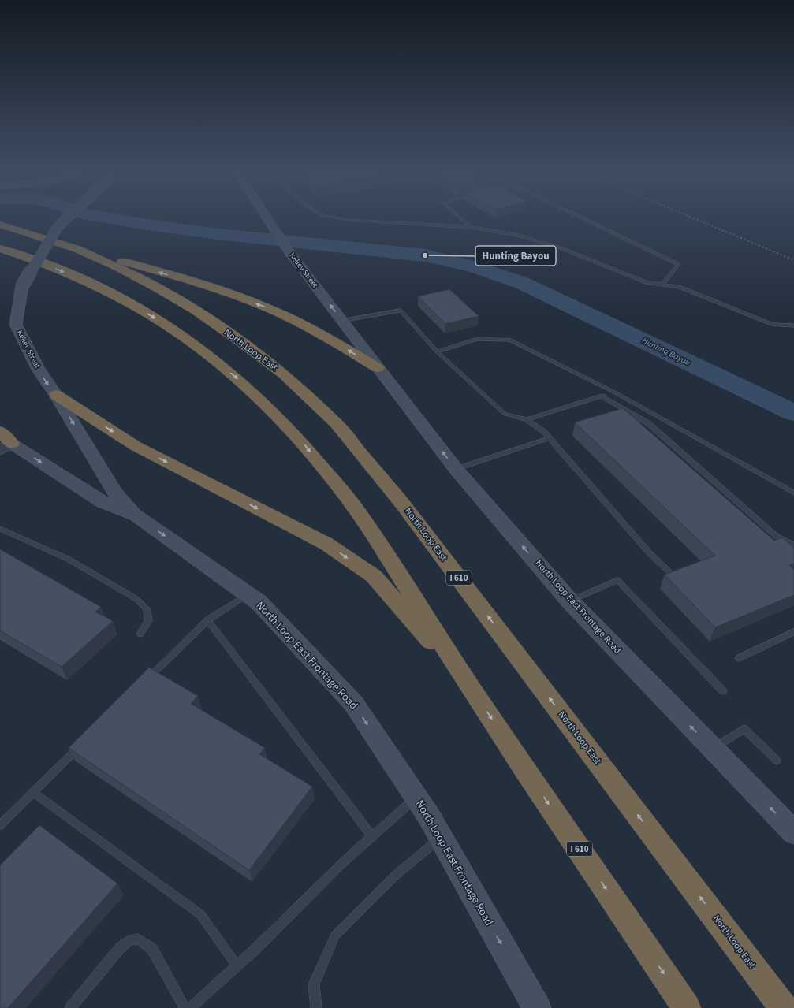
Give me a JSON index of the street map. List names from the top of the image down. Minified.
{"streets":{"highway":["North Loop East","I 610"],"main road":["Kelley Street","North Loop East Frontage Road"]},"crossings":[["Kelley Street","North Loop East Frontage Road"]],"water":["Hunting Bayou"],"places":["Hunting Bayou"]}
